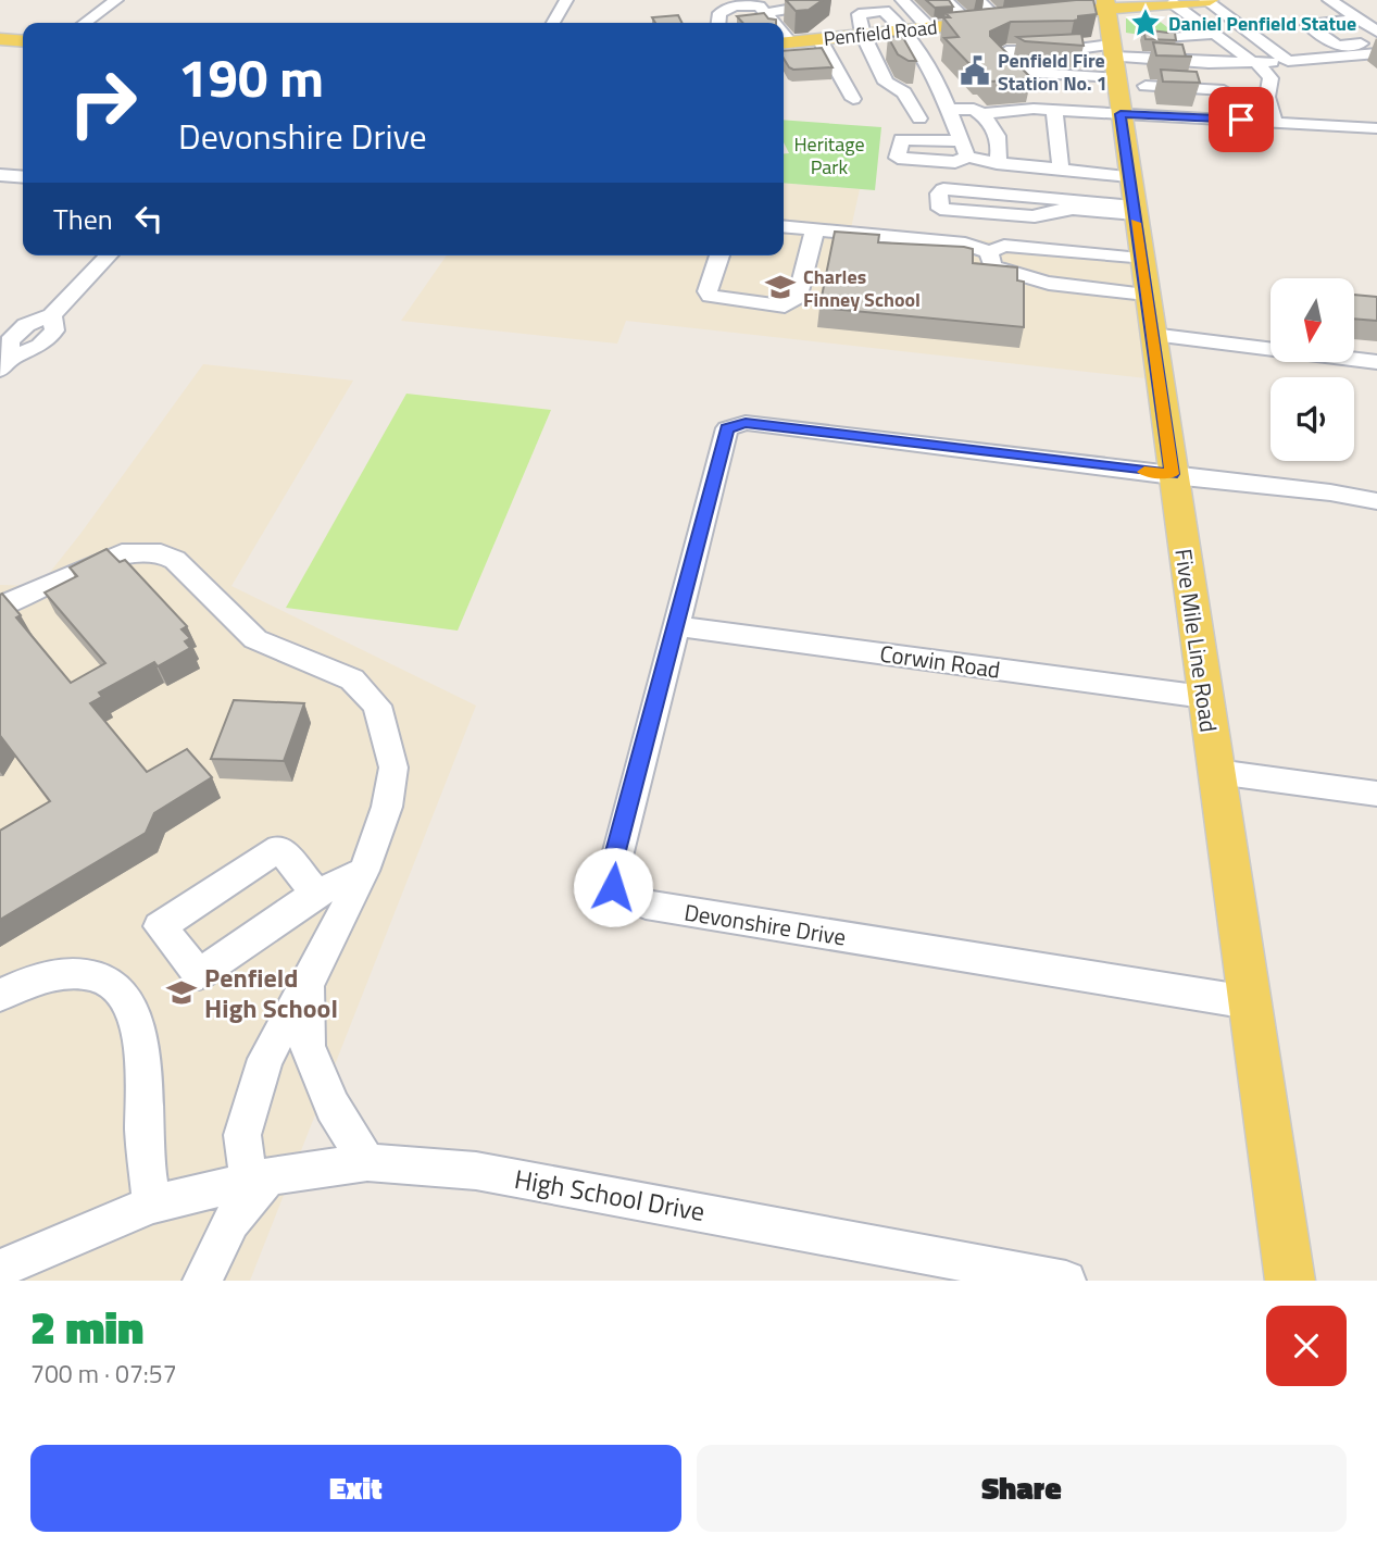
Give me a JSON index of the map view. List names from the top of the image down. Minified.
{"streets":{"main road":["Penfield Road","Five Mile Line Road"],"street":["Corwin Road","Devonshire Drive","High School Drive"]},"crossings":[["Five Mile Line Road","Corwin Road"],["Five Mile Line Road","Devonshire Drive"],["Corwin Road","Devonshire Drive"]],"parks":["Heritage Park"],"places":{"place":["Daniel Penfield Statue"],"public building":["Penfield Fire Station No. 1"],"school or university":["Charles Finney School","Penfield High School"]},"north":"bottom","page":{"turn":["190 m","Devonshire Drive"],"then":"Then","heading":["2 min","700 m · 07:57"],"buttons":["Exit","Share"]}}
